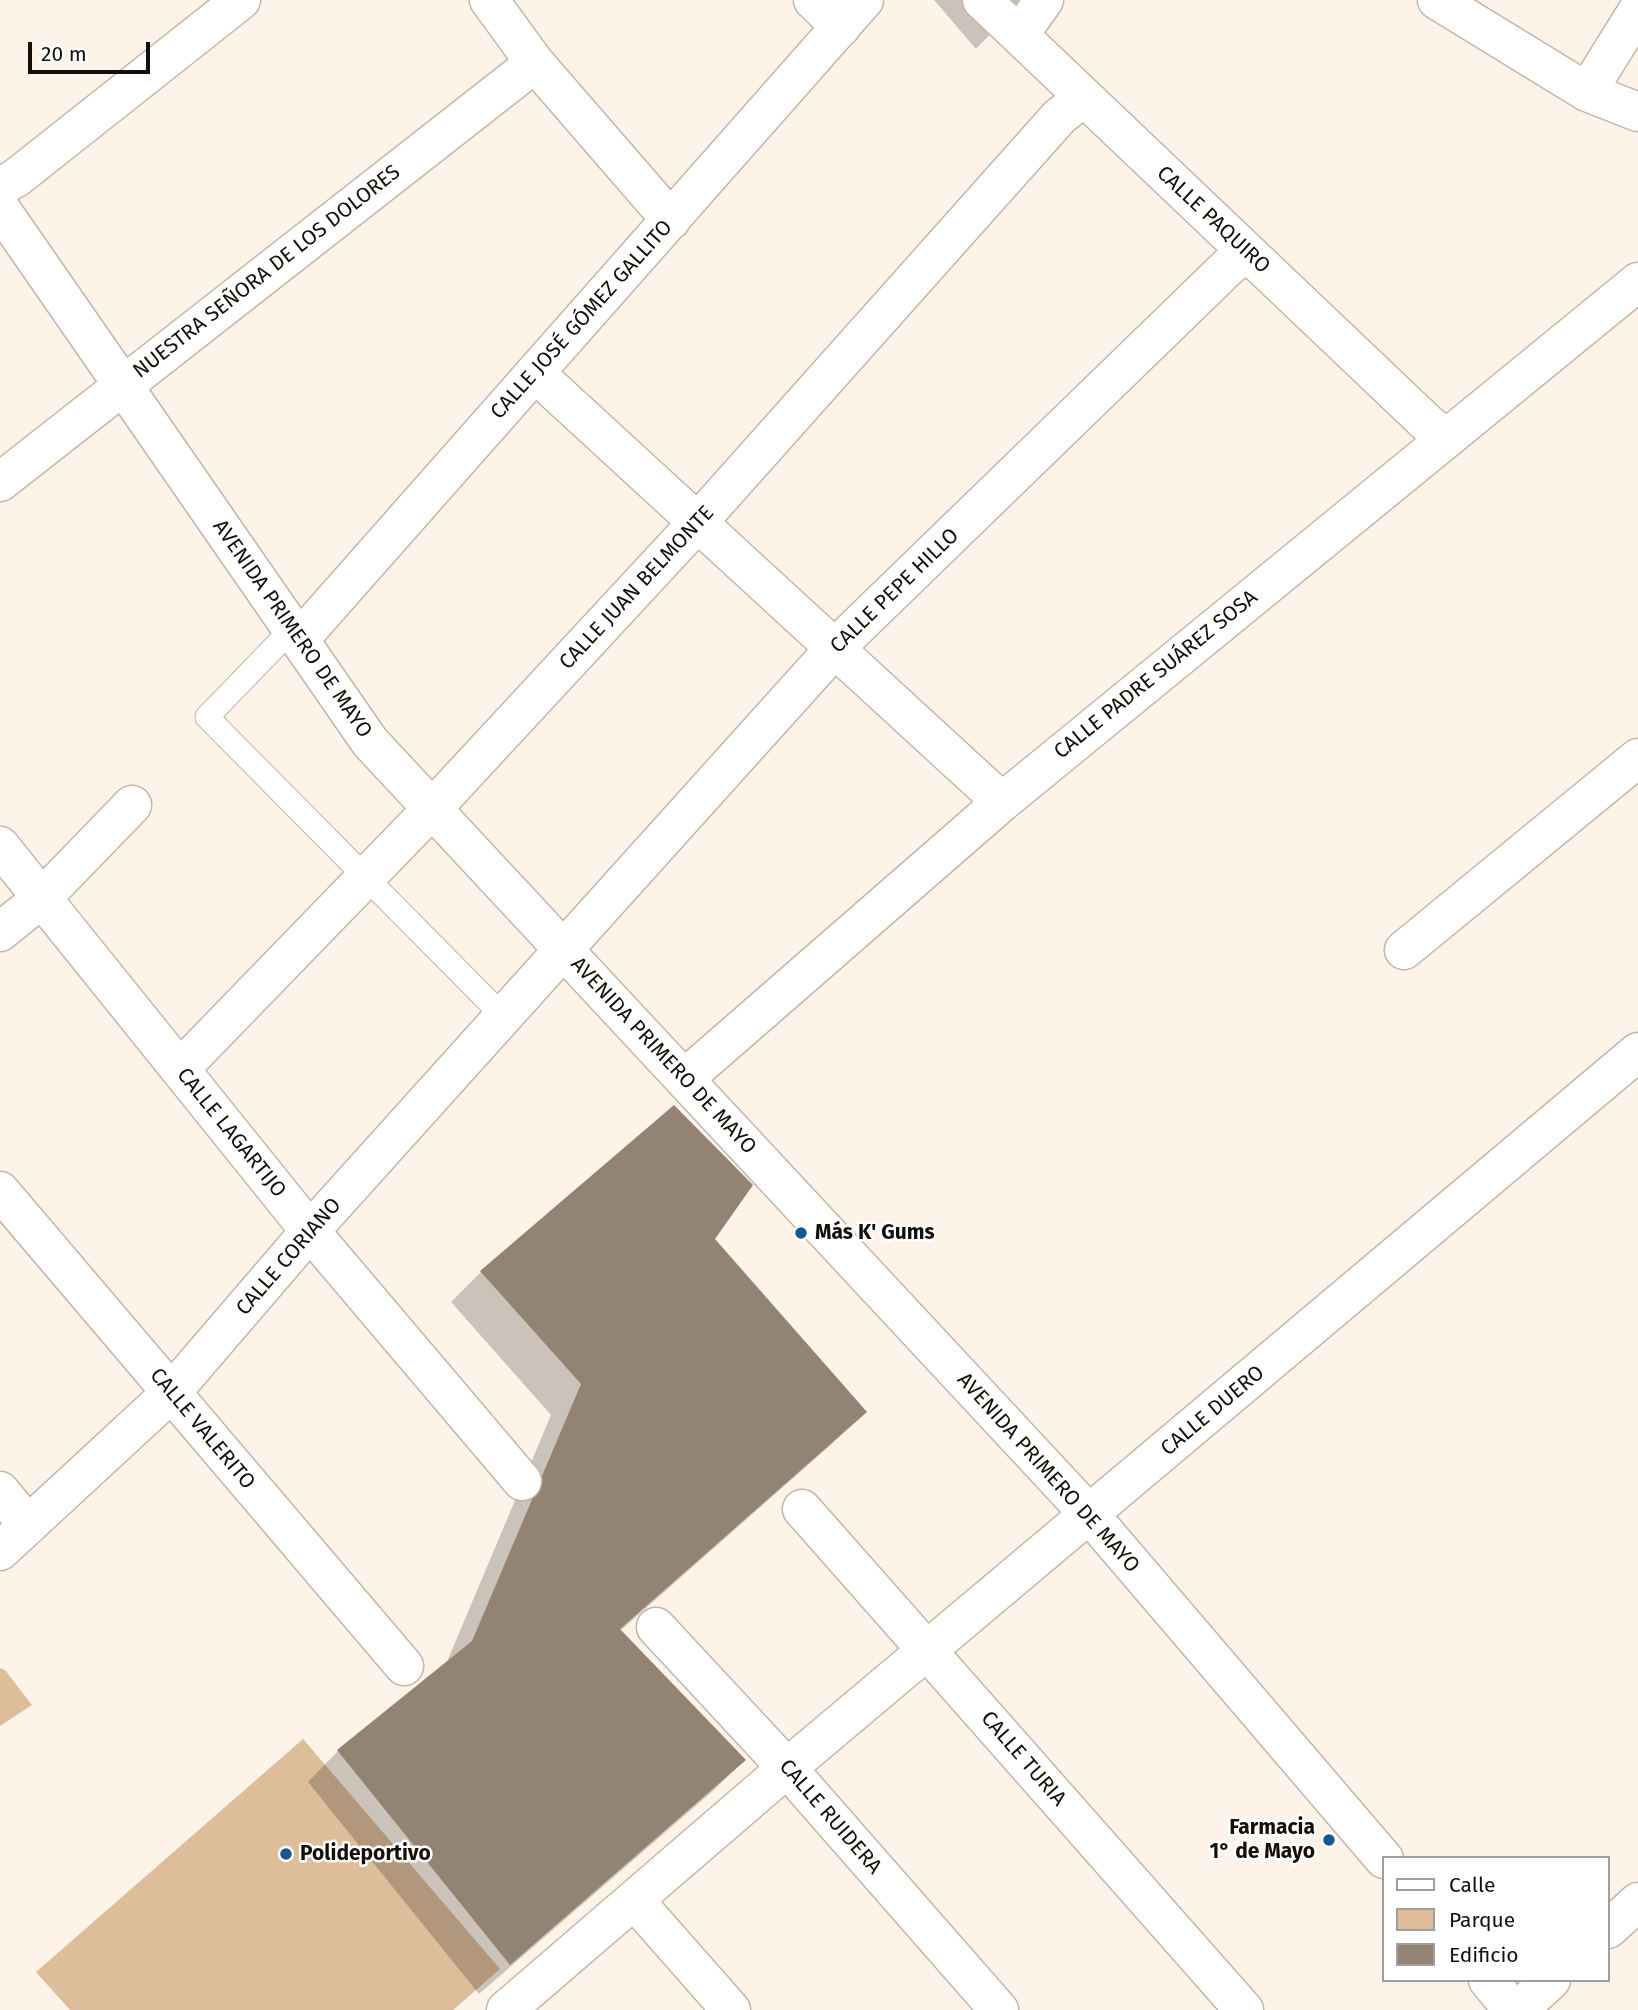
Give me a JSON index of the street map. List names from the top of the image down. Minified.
{"streets":{"street":["CALLE PAQUIRO","NUESTRA SEÑORA DE LOS DOLORES","CALLE JOSÉ GÓMEZ GALLITO","CALLE JUAN BELMONTE","CALLE PEPE HILLO","AVENIDA PRIMERO DE MAYO","CALLE PADRE SUÁREZ SOSA","CALLE LAGARTIJO","CALLE CORIANO","CALLE DUERO","CALLE VALERITO","CALLE TURIA","CALLE RUIDERA"]},"crossings":[["CALLE PAQUIRO","CALLE JUAN BELMONTE"],["CALLE PAQUIRO","CALLE PEPE HILLO"],["CALLE PAQUIRO","CALLE PADRE SUÁREZ SOSA"],["NUESTRA SEÑORA DE LOS DOLORES","AVENIDA PRIMERO DE MAYO"],["CALLE JOSÉ GÓMEZ GALLITO","AVENIDA PRIMERO DE MAYO"],["CALLE JUAN BELMONTE","AVENIDA PRIMERO DE MAYO"],["CALLE JUAN BELMONTE","CALLE LAGARTIJO"],["CALLE PEPE HILLO","AVENIDA PRIMERO DE MAYO"],["CALLE PEPE HILLO","CALLE CORIANO"],["AVENIDA PRIMERO DE MAYO","CALLE PADRE SUÁREZ SOSA"],["AVENIDA PRIMERO DE MAYO","CALLE CORIANO"],["AVENIDA PRIMERO DE MAYO","CALLE DUERO"],["CALLE LAGARTIJO","CALLE CORIANO"],["CALLE CORIANO","CALLE VALERITO"],["CALLE DUERO","CALLE TURIA"],["CALLE DUERO","CALLE RUIDERA"]],"places":["Más K' Gums","Farmacia 1° de Mayo","Polideportivo"],"legend":["Calle","Parque","Edificio"],"scale_bar":"20 m"}
